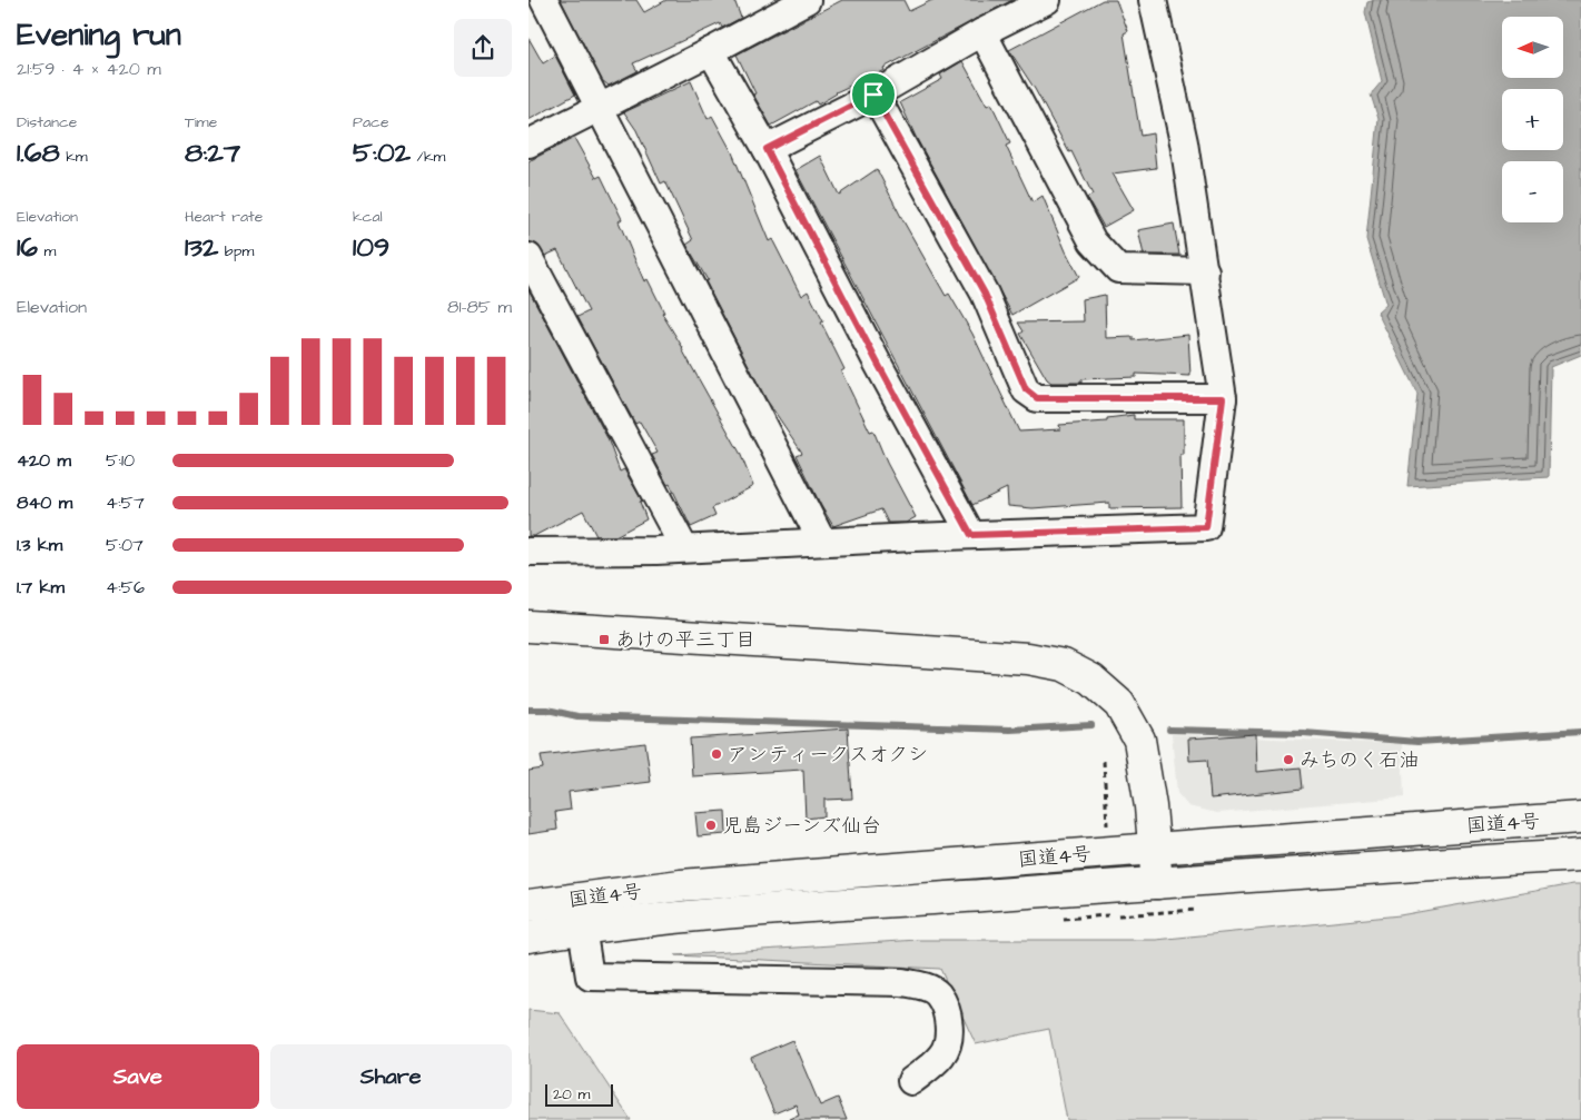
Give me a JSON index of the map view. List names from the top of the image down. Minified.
{"streets":{"main road":["国道4号"]},"places":{"transit":["あけの平三丁目"],"other":["アンティークスオクシ","みちのく石油","児島ジーンズ仙台"]},"scale_bar":"20 m","north":"left","page":{"heading":["Evening run","21:59 · 4 × 420 m"],"map_buttons":["+","−"],"stats":[["Distance","1.68 km"],["Time","8:27"],["Pace","5:02 /km"],["Elevation","16 m"],["Heart rate","132 bpm"],["kcal","109"]],"chart":["Elevation","81–85 m"],"list":[{"name":"420 m","note":"5:10"},{"name":"840 m","note":"4:57"},{"name":"1.3 km","note":"5:07"},{"name":"1.7 km","note":"4:56"}],"buttons":["Save","Share"],"scale":"20 m"}}
